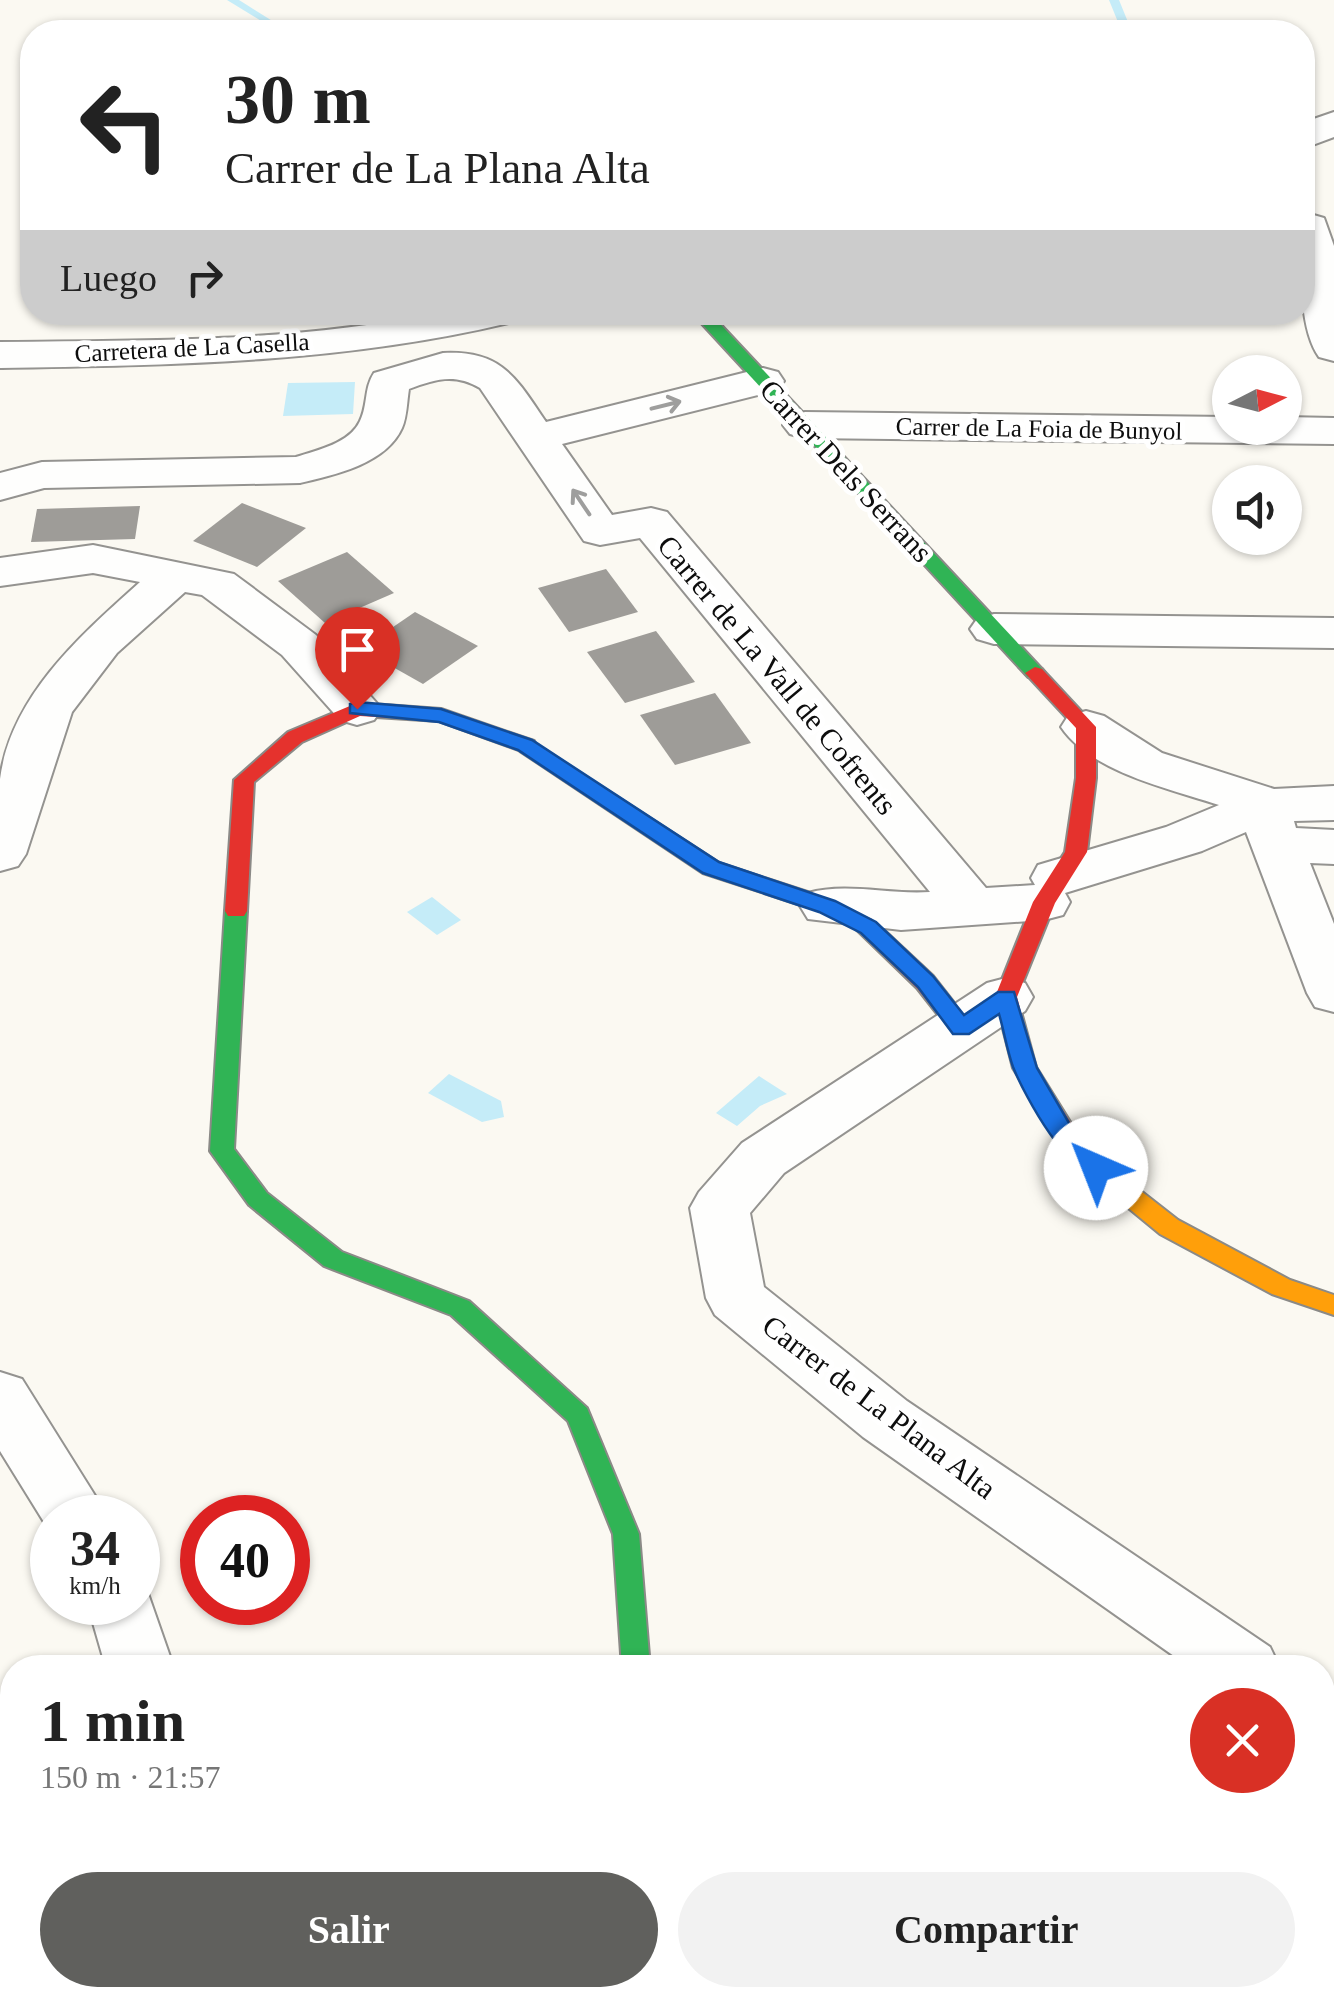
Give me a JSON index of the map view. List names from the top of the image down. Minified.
{"streets":{"street":["Carretera de La Casella","Carrer de La Foia de Bunyol","Carrer Dels Serrans","Carrer de La Vall de Cofrents","Carrer de La Plana Alta"]},"crossings":[["Carrer de La Foia de Bunyol","Carrer Dels Serrans"]],"north":"right","page":{"turn":["30 m","Carrer de La Plana Alta"],"then":"Luego","speed":"34 km/h","limit":"40","heading":["1 min","150 m · 21:57"],"buttons":["Salir","Compartir"]}}
